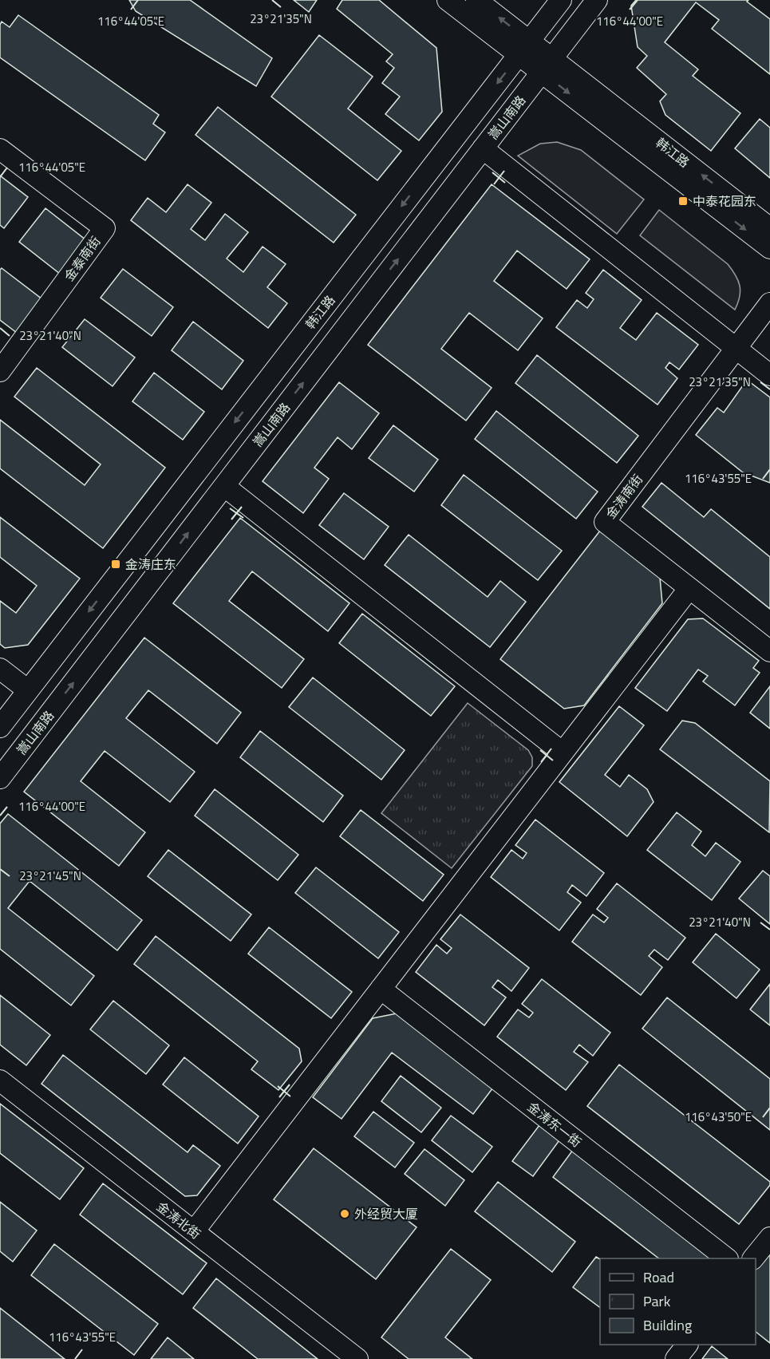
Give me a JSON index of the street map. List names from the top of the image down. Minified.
{"streets":{"street":["嵩山南路","韩江路","金泰南街","金涛南街","金涛东一街","金涛北街"]},"crossings":[["嵩山南路","韩江路"]],"one_way":["嵩山南路"],"places":{"transit":["中泰花园东","金涛庄东"],"other":["外经贸大厦"]},"legend":["Road","Park","Building"],"coordinates":["23°21'35\"N","116°44'05\"E","116°44'00\"E","23°21'40\"N","116°43'55\"E","23°21'45\"N","116°43'50\"E"]}
